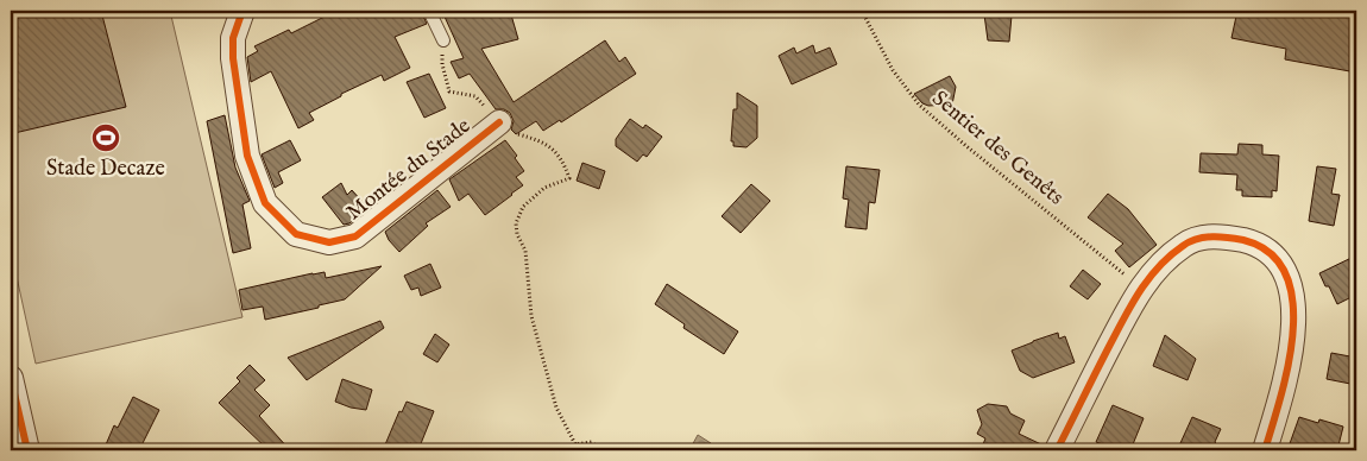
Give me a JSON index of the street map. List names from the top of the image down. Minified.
{"streets":{"street":["Montée du Stade"],"path":["Sentier des Genêts"]},"places":{"sports":["Stade Decaze"]}}
